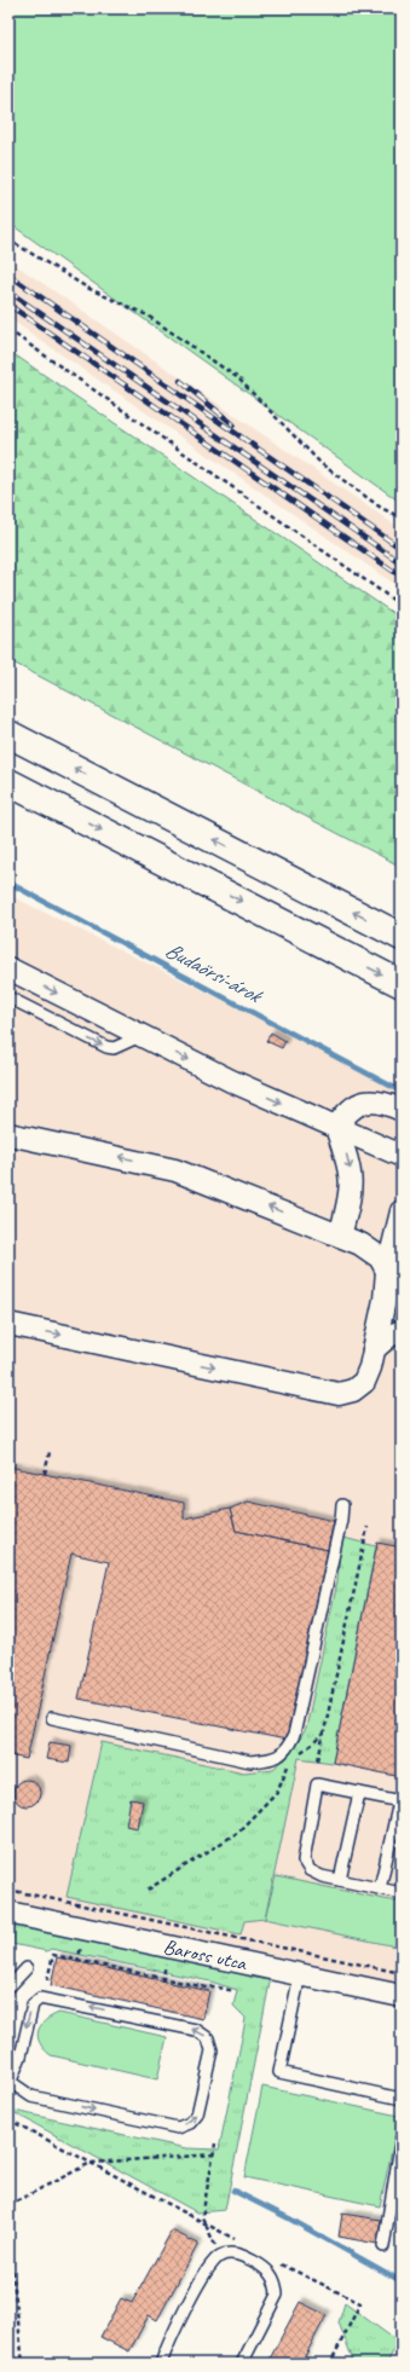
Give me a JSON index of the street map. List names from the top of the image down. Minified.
{"streets":{"street":["Baross utca"]},"water":["Budaörsi-árok"]}
